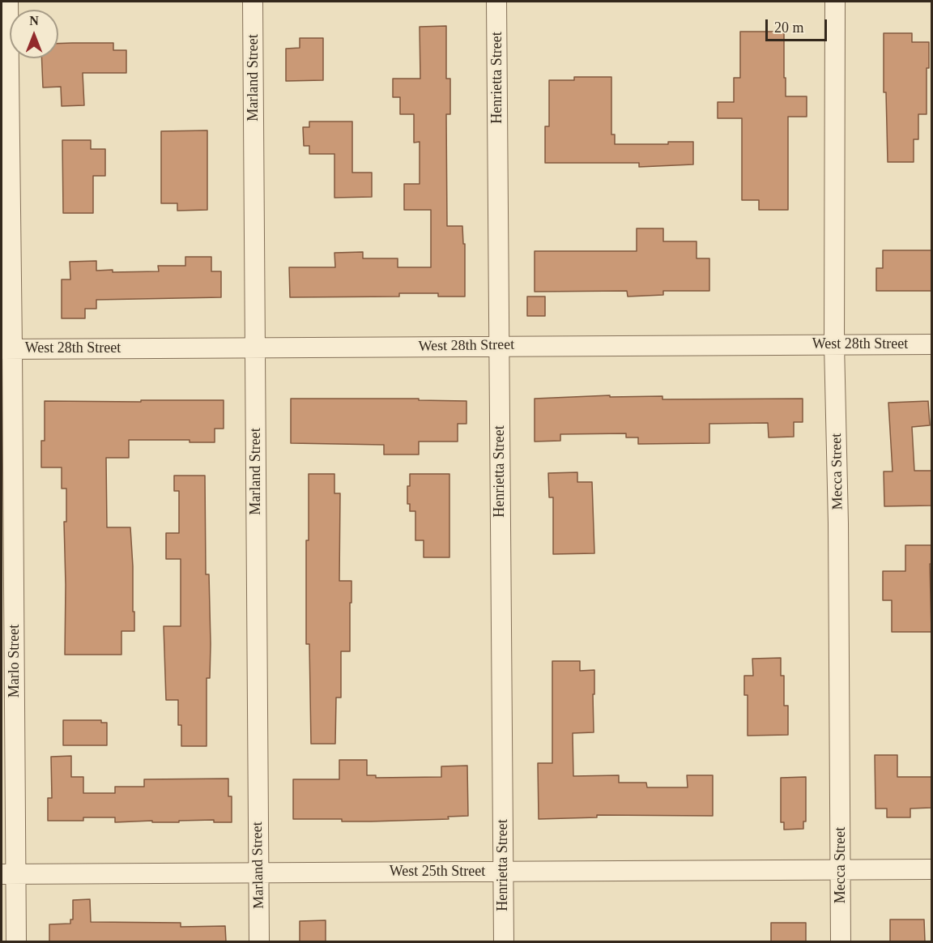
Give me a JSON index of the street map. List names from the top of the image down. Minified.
{"streets":{"street":["Marland Street","Henrietta Street","West 28th Street","Mecca Street","Marlo Street","West 25th Street"]},"crossings":[["Marland Street","West 28th Street"],["Marland Street","West 25th Street"],["Henrietta Street","West 28th Street"],["Henrietta Street","West 25th Street"],["West 28th Street","Mecca Street"],["West 28th Street","Marlo Street"],["Mecca Street","West 25th Street"],["Marlo Street","West 25th Street"]],"scale_bar":"20 m","north":"top"}
